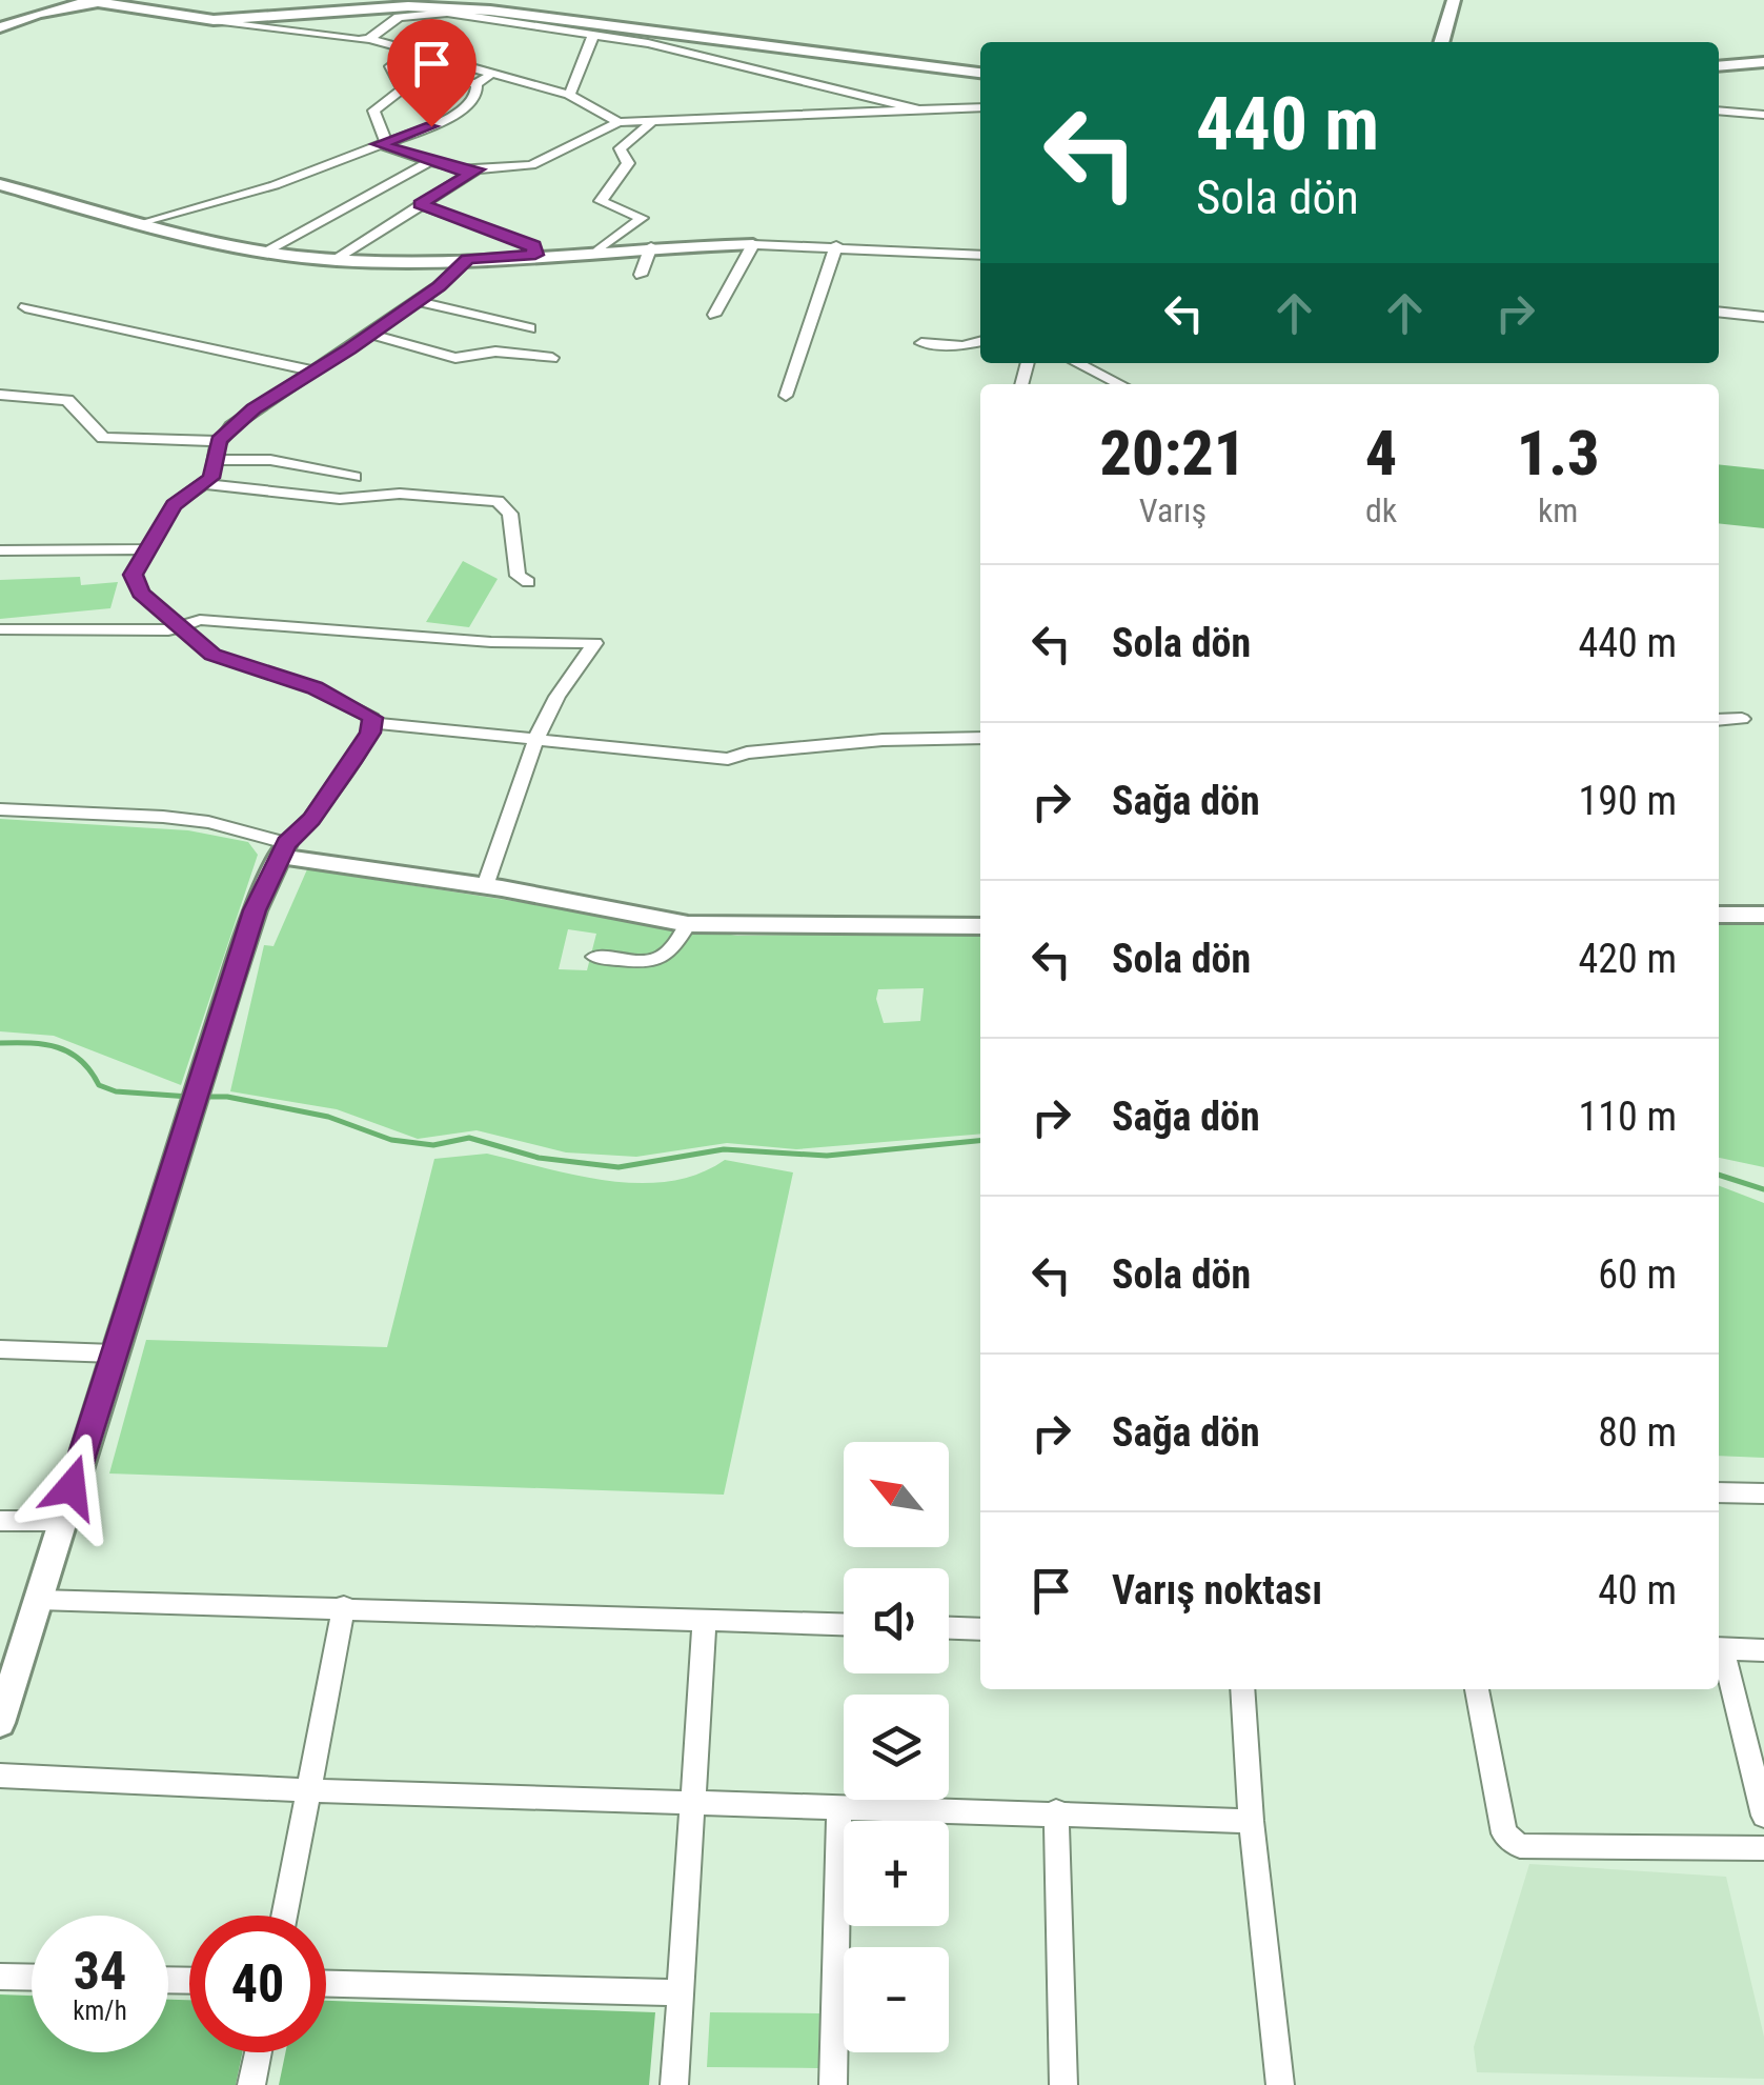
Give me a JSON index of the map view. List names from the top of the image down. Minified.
{"north":"top left","page":{"turn":["440 m","Sola dön"],"eta":["20:21","Varış","4","dk","1.3","km"],"list":[{"name":"Sola dön","value":"440 m"},{"name":"Sağa dön","value":"190 m"},{"name":"Sola dön","value":"420 m"},{"name":"Sağa dön","value":"110 m"},{"name":"Sola dön","value":"60 m"},{"name":"Sağa dön","value":"80 m"},{"name":"Varış noktası","value":"40 m"}],"map_buttons":["+","−"],"speed":"34 km/h","limit":"40"}}
